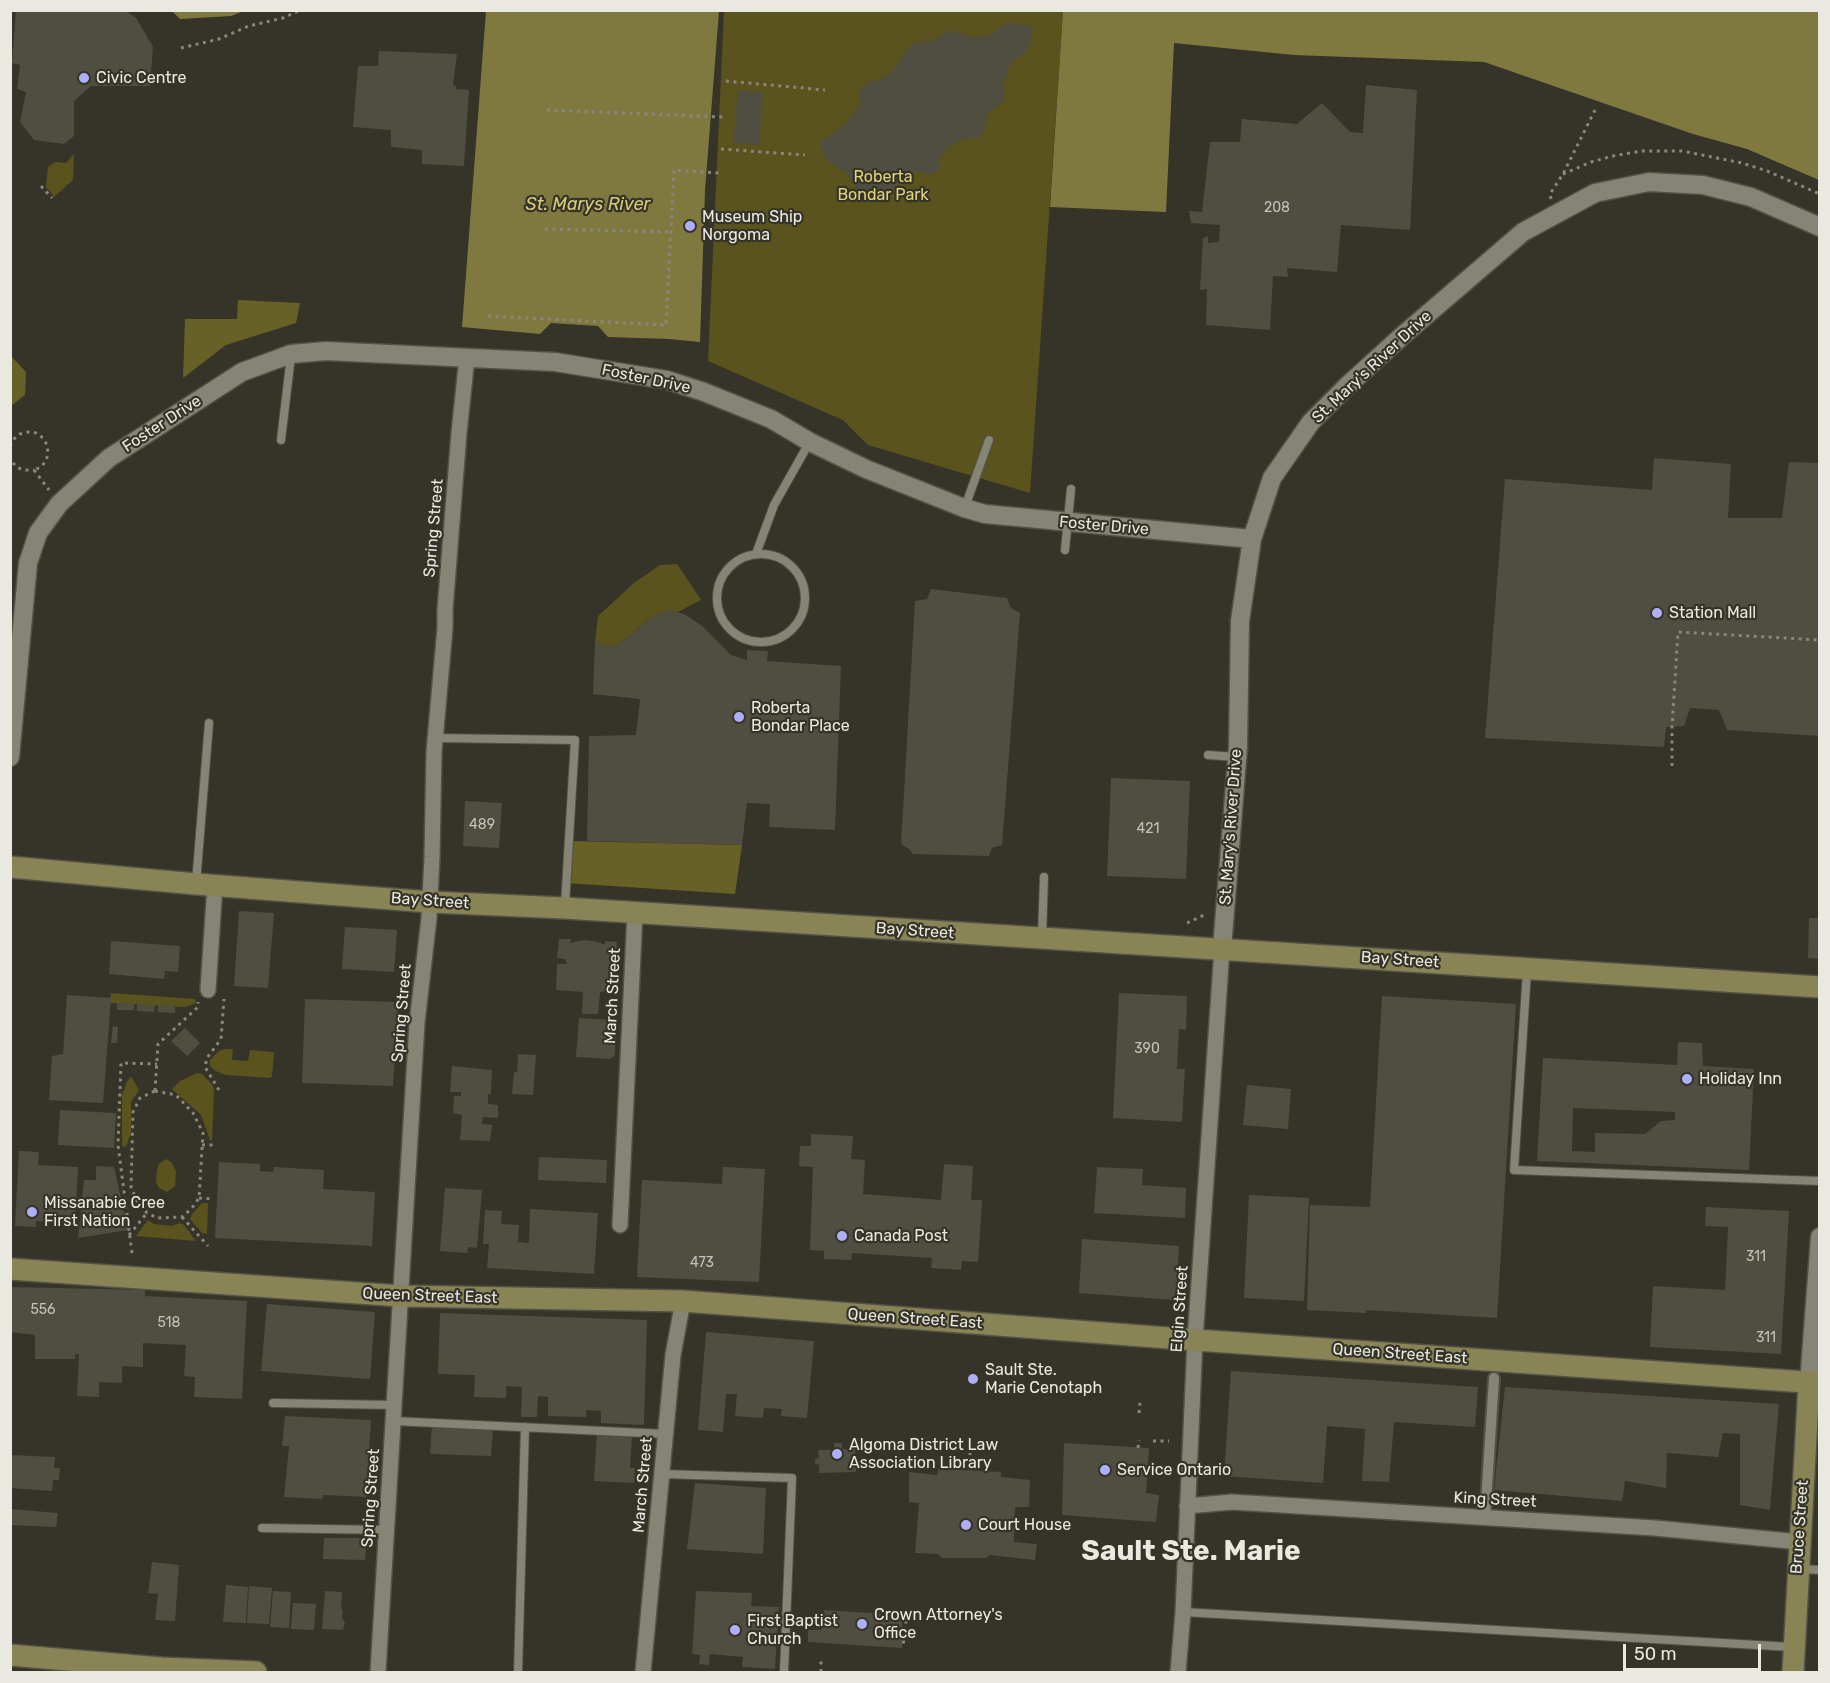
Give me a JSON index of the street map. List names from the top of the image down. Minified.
{"streets":{"main road":["Bay Street","Queen Street East","Bruce Street"],"street":["St. Mary's River Drive","Foster Drive","Spring Street","March Street","Elgin Street","King Street"]},"crossings":[["St. Mary's River Drive","Foster Drive"],["St. Mary's River Drive","Bay Street"],["St. Mary's River Drive","Elgin Street"],["Foster Drive","Spring Street"],["Spring Street","Bay Street"],["Spring Street","Queen Street East"],["Bay Street","March Street"],["Bay Street","Elgin Street"],["March Street","Queen Street East"],["Queen Street East","Elgin Street"],["Queen Street East","Bruce Street"],["Elgin Street","King Street"],["King Street","Bruce Street"]],"districts":["Sault Ste. Marie"],"water":["St. Marys River"],"parks":["Roberta Bondar Park"],"places":["Civic Centre","Museum Ship Norgoma","Station Mall","Roberta Bondar Place","Holiday Inn","Missanabie Cree First Nation","Canada Post","Sault Ste. Marie Cenotaph","Algoma District Law Association Library","Service Ontario","Court House","Crown Attorney's Office","First Baptist Church"],"house_numbers":["208","489","421","390","311","473","556","518","311"],"scale_bar":"50 m"}
